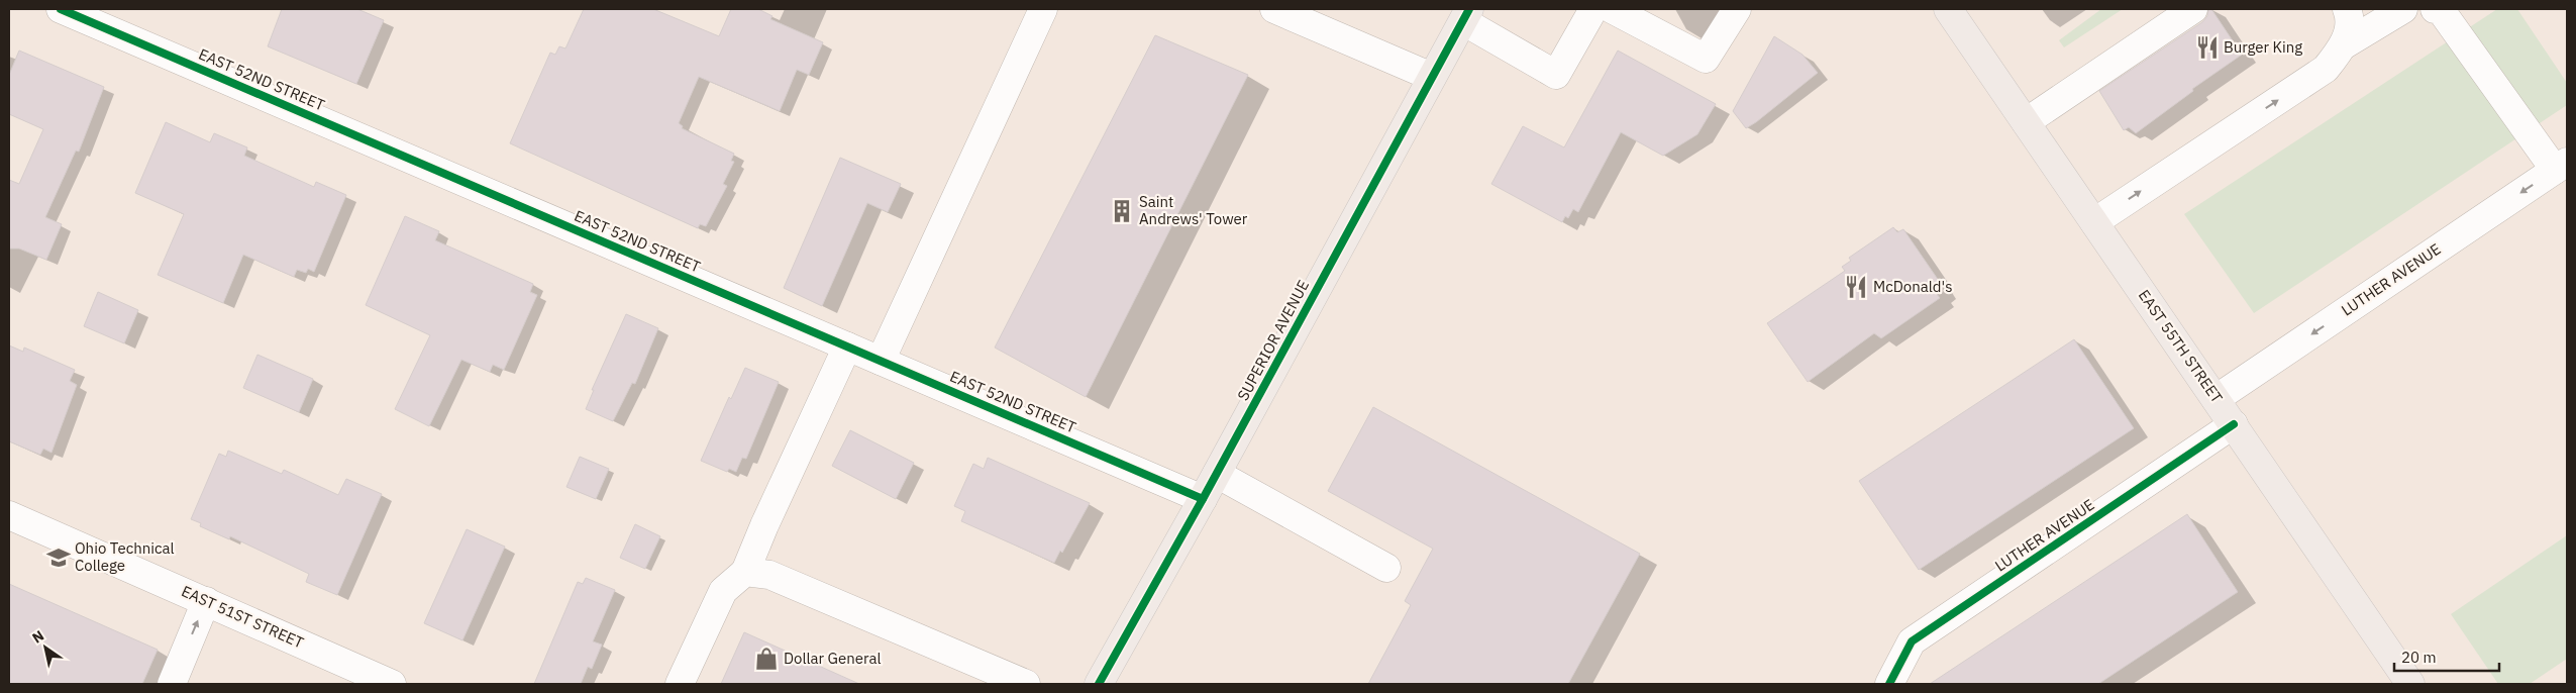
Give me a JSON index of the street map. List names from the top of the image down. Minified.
{"streets":{"main road":["SUPERIOR AVENUE","EAST 55TH STREET"],"street":["EAST 52ND STREET","LUTHER AVENUE","EAST 51ST STREET"]},"crossings":[["EAST 52ND STREET","SUPERIOR AVENUE"],["LUTHER AVENUE","EAST 55TH STREET"]],"places":{"restaurant":["Burger King","McDonald's"],"building":["Saint Andrews' Tower"],"school or university":["Ohio Technical College"],"shop":["Dollar General"]},"scale_bar":"20 m","north":"top left"}
